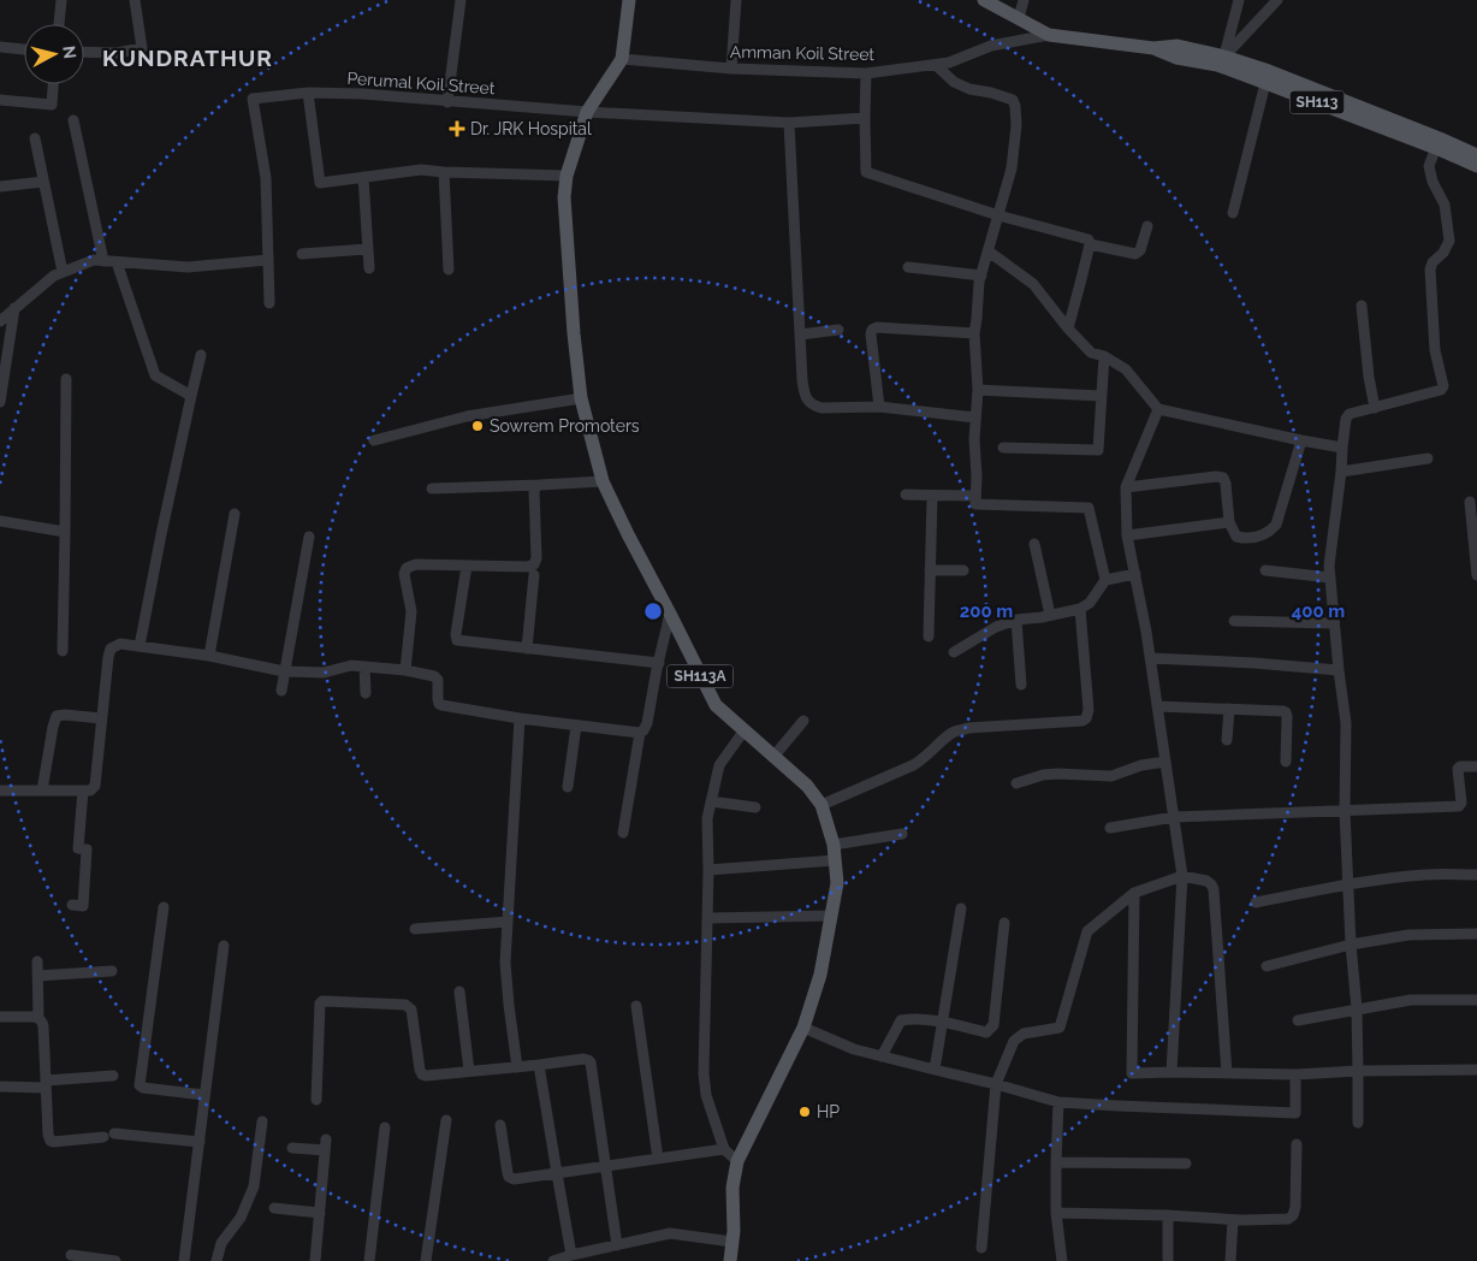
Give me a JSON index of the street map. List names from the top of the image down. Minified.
{"streets":{"main road":["SH113","SH113A"],"street":["Amman Koil Street","Perumal Koil Street"]},"crossings":[["Amman Koil Street","SH113"],["Amman Koil Street","SH113A"],["Perumal Koil Street","SH113A"]],"districts":["KUNDRATHUR"],"places":{"health":["Dr. JRK Hospital"],"other":["Sowrem Promoters","HP"]},"north":"right","rings":["200 m","400 m"]}
